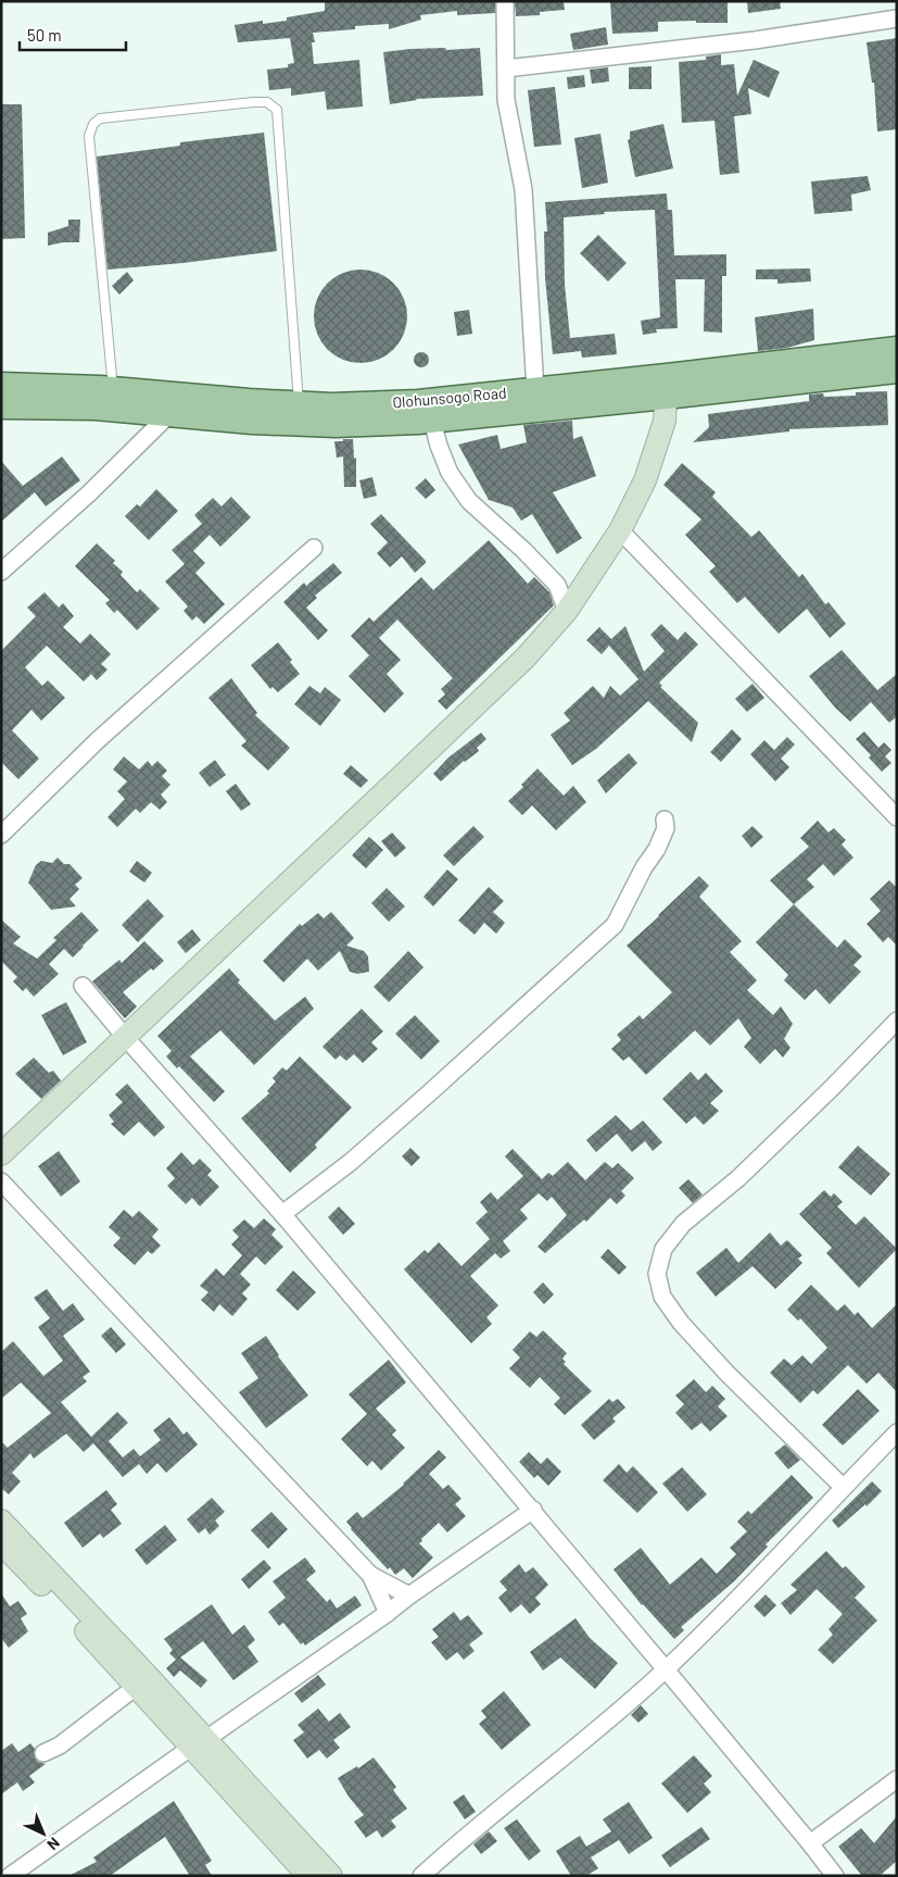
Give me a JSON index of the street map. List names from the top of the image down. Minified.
{"streets":{"main road":["Olohunsogo Road"]},"scale_bar":"50 m","north":"bottom right"}
